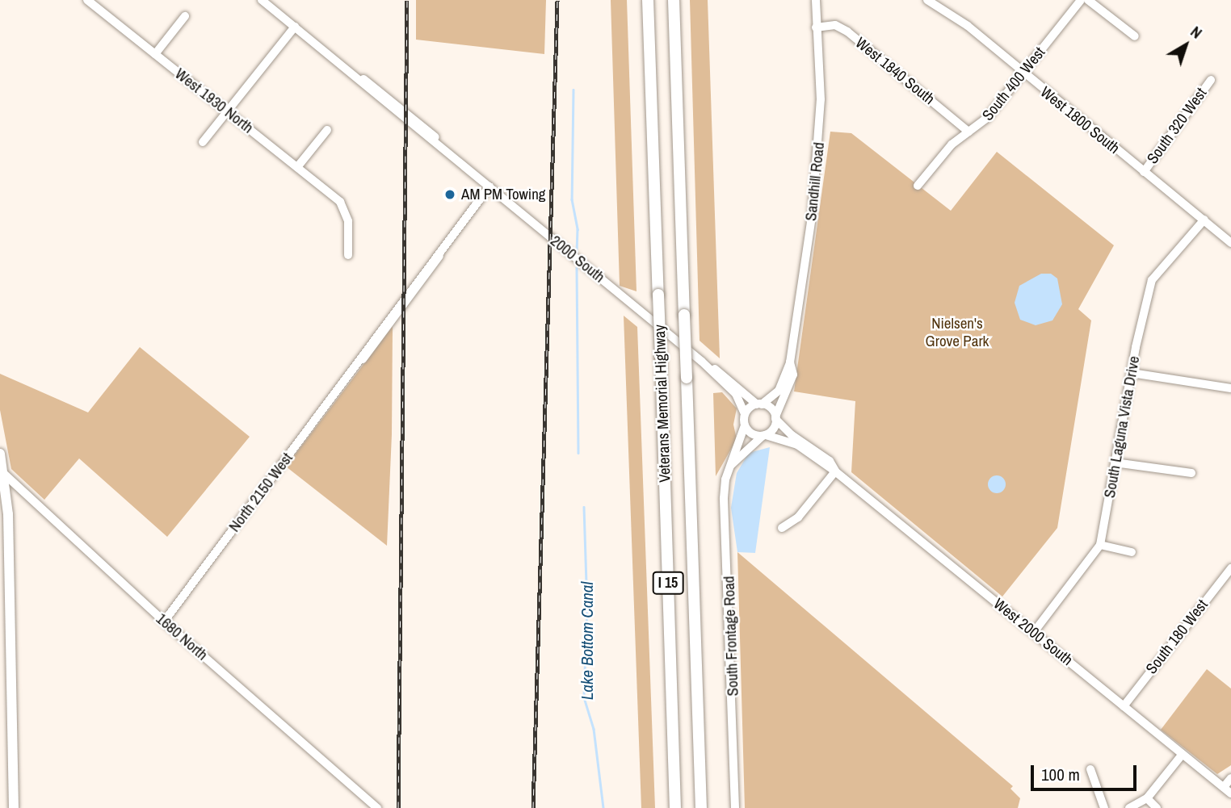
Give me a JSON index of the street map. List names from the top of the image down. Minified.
{"streets":{"highway":["Veterans Memorial Highway","I 15"],"street":["West 1840 South","South 400 West","West 1930 North","West 1800 South","South 320 West","Sandhill Road","2000 South","South Laguna Vista Drive","North 2150 West","West 2000 South","South Frontage Road","1680 North","South 180 West"]},"crossings":[["West 1840 South","South 400 West"],["West 1840 South","Sandhill Road"],["South 400 West","West 1800 South"],["West 1800 South","South 320 West"],["West 1800 South","South Laguna Vista Drive"],["Sandhill Road","West 2000 South"],["Sandhill Road","South Frontage Road"],["2000 South","North 2150 West"],["South Laguna Vista Drive","West 2000 South"],["North 2150 West","1680 North"],["West 2000 South","South Frontage Road"],["West 2000 South","South 180 West"]],"water":["Lake Bottom Canal"],"parks":["Nielsen's Grove Park"],"places":["AM PM Towing"],"scale_bar":"100 m","north":"top right"}
